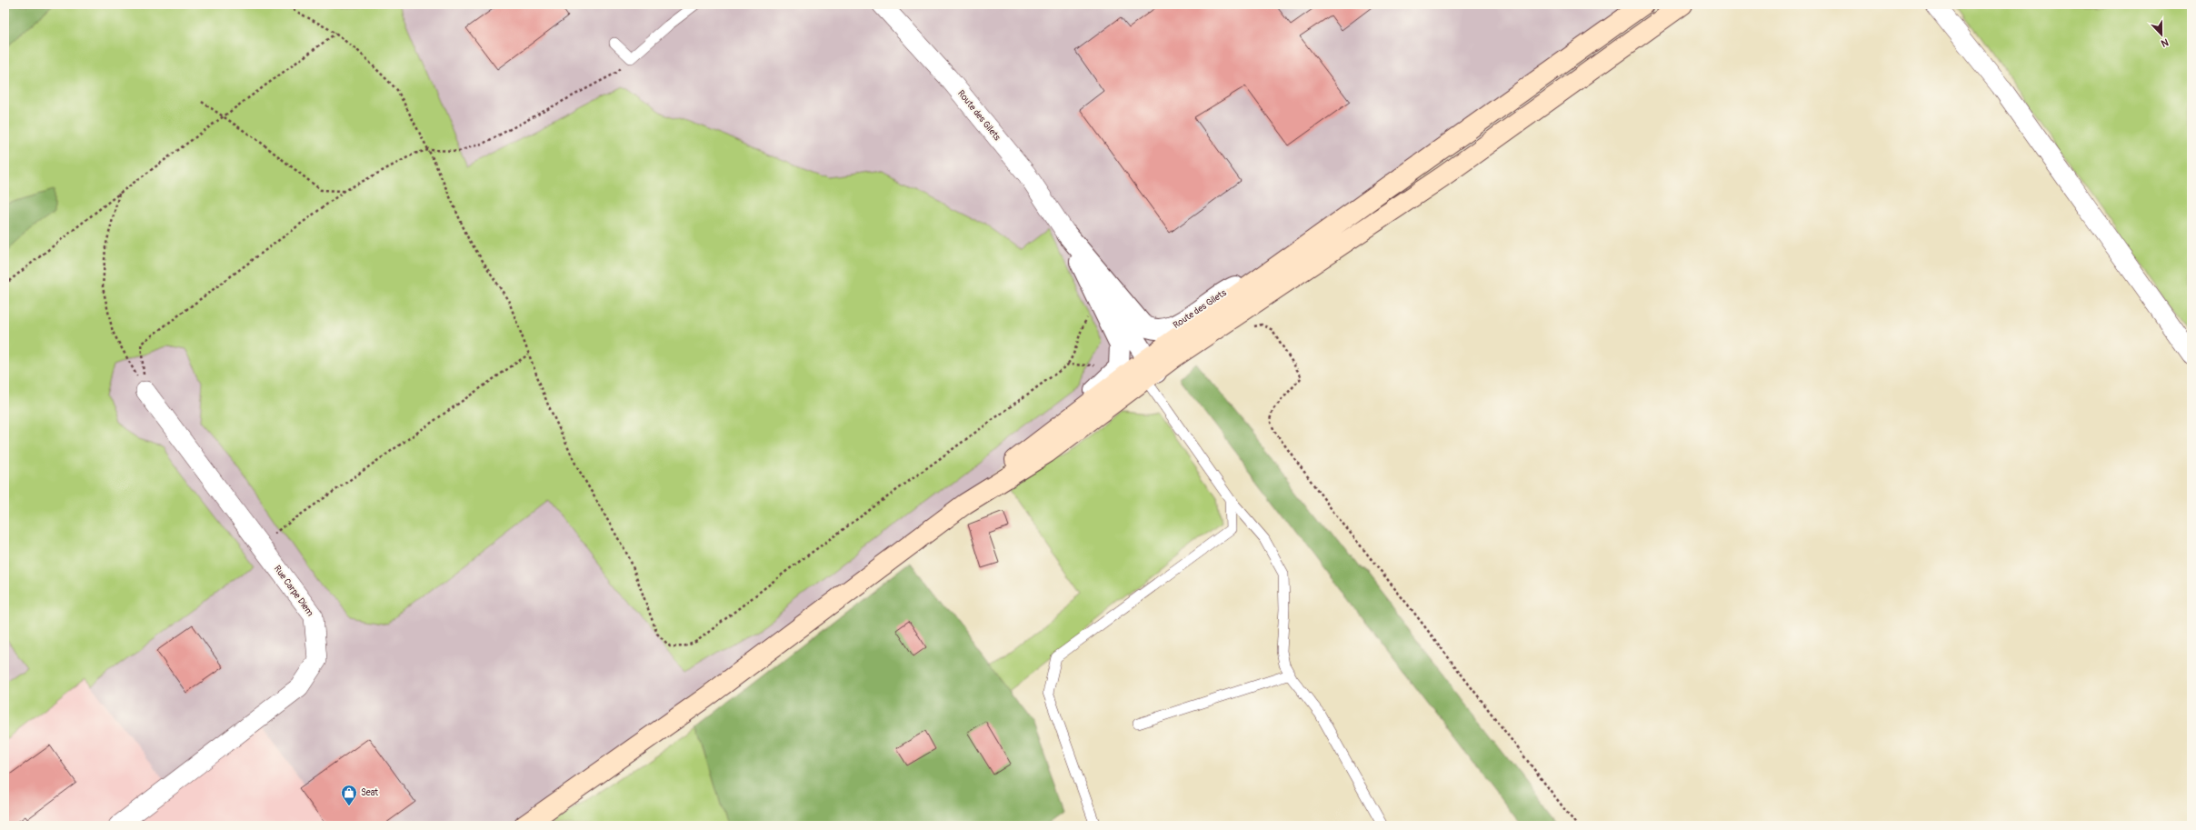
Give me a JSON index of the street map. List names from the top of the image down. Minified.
{"streets":{"street":["Route des Gilets","Rue Carpe Diem"]},"places":{"shop":["Seat"]},"north":"bottom"}
